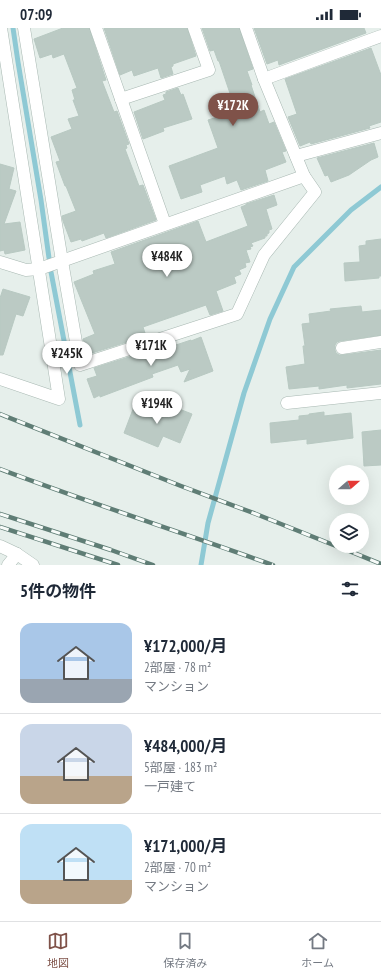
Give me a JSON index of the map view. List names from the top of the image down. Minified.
{"north":"right","page":{"status":"07:09","price":["¥172K","¥484K","¥171K","¥245K","¥194K"],"heading":"5件の物件","list":[{"name":"¥172,000/月","note":"2部屋 · 78 m² · マンション"},{"name":"¥484,000/月","note":"5部屋 · 183 m² · 一戸建て"},{"name":"¥171,000/月","note":"2部屋 · 70 m² · マンション"}],"tabs":["地図","保存済み","ホーム"]}}
